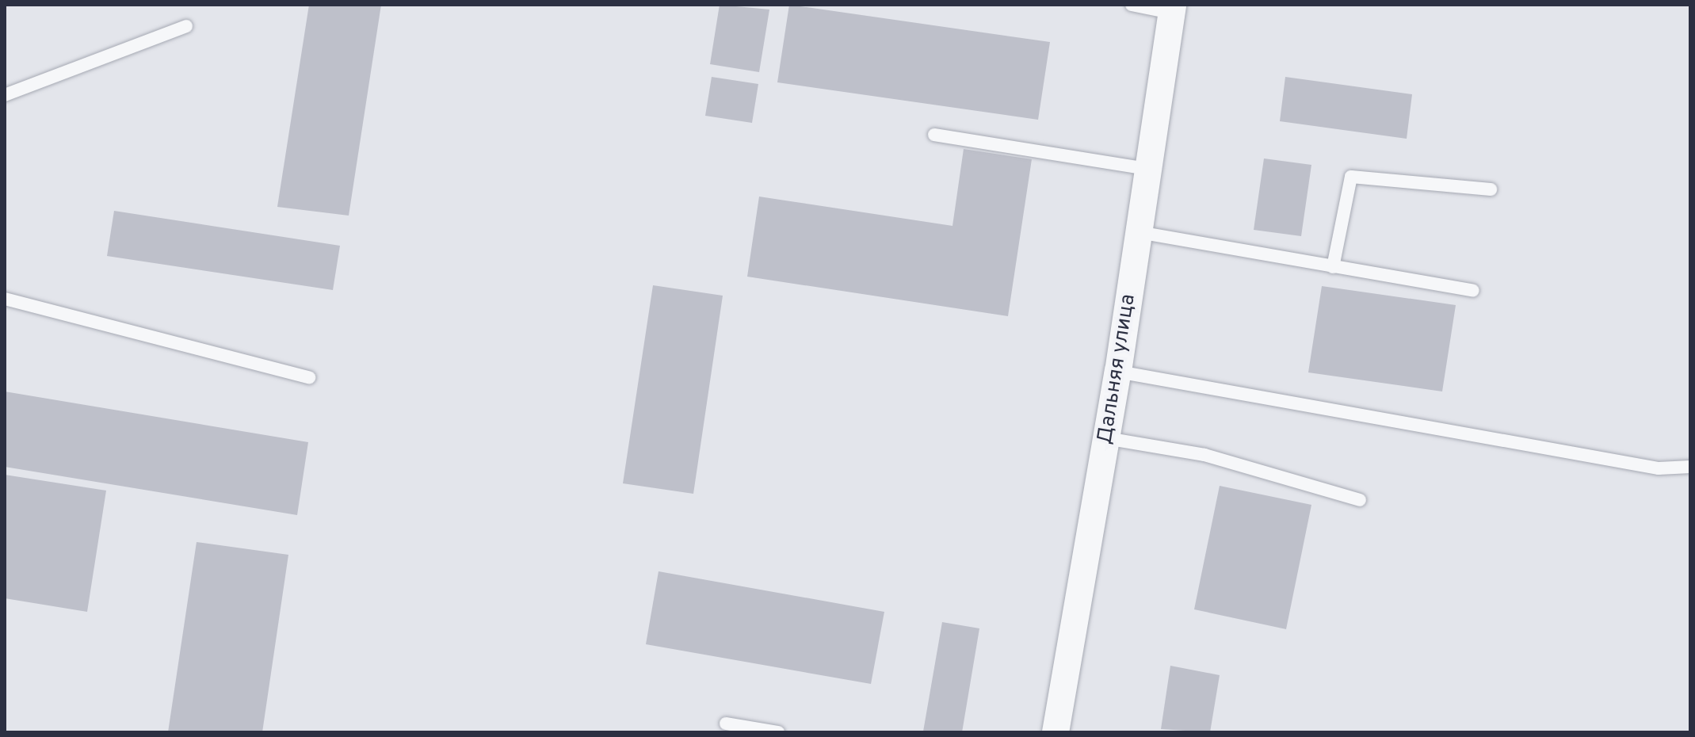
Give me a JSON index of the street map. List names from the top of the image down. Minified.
{"streets":{"street":["Дальняя улица"]}}
